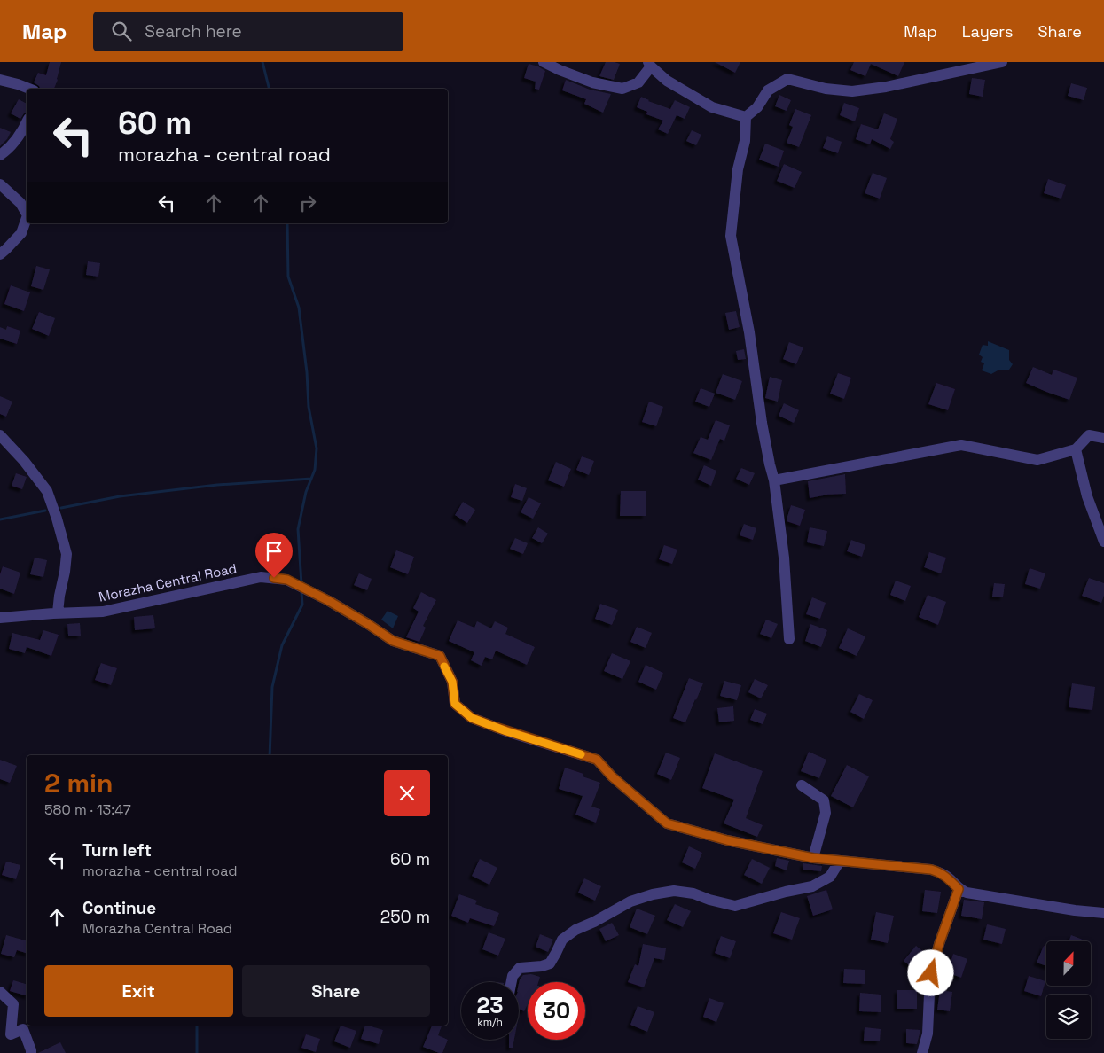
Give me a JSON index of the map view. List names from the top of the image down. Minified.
{"streets":{"street":["Morazha Central Road"]},"north":"top","page":{"header":"Map","search":"Search here","nav":["Map","Layers","Share"],"turn":["60 m","morazha - central road"],"heading":["2 min","580 m · 13:47"],"list":[{"name":"Turn left","note":"morazha - central road","value":"60 m"},{"name":"Continue","note":"Morazha Central Road","value":"250 m"}],"buttons":["Exit","Share"],"speed":"23 km/h","limit":"30"}}
